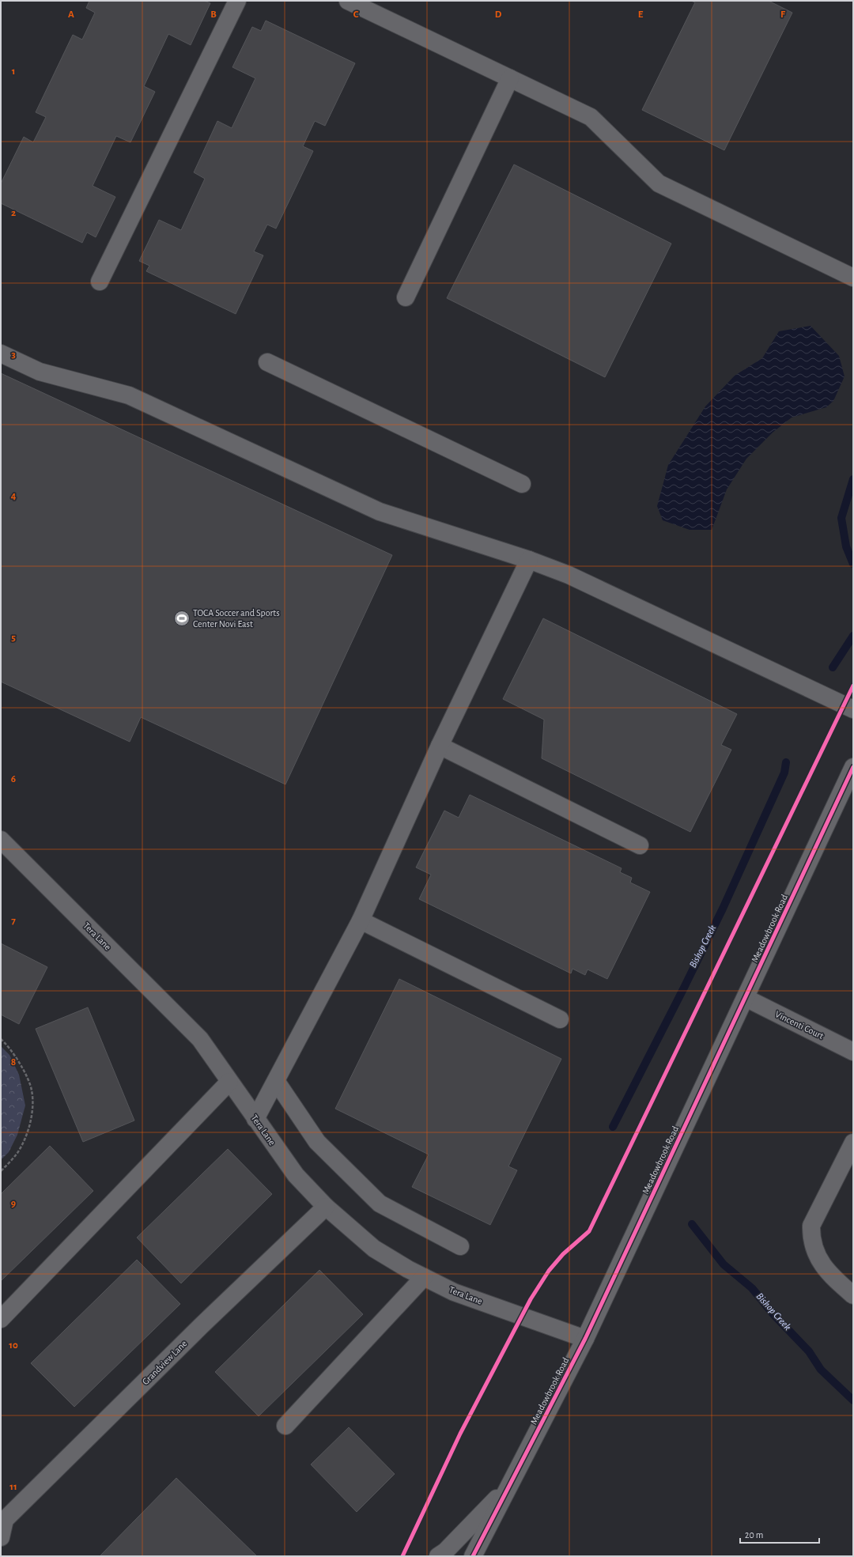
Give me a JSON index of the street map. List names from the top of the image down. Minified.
{"streets":{"street":["Meadowbrook Road","Tera Lane","Vincenti Court","Grandview Lane"]},"crossings":[["Meadowbrook Road","Tera Lane"],["Meadowbrook Road","Vincenti Court"],["Tera Lane","Grandview Lane"]],"water":["Bishop Creek"],"places":{"sports":["TOCA Soccer and Sports Center Novi East"]},"scale_bar":"20 m","grid":{"columns":["A","B","C","D","E","F"],"rows":["1","2","3","4","5","6","7","8","9","10","11"]}}
